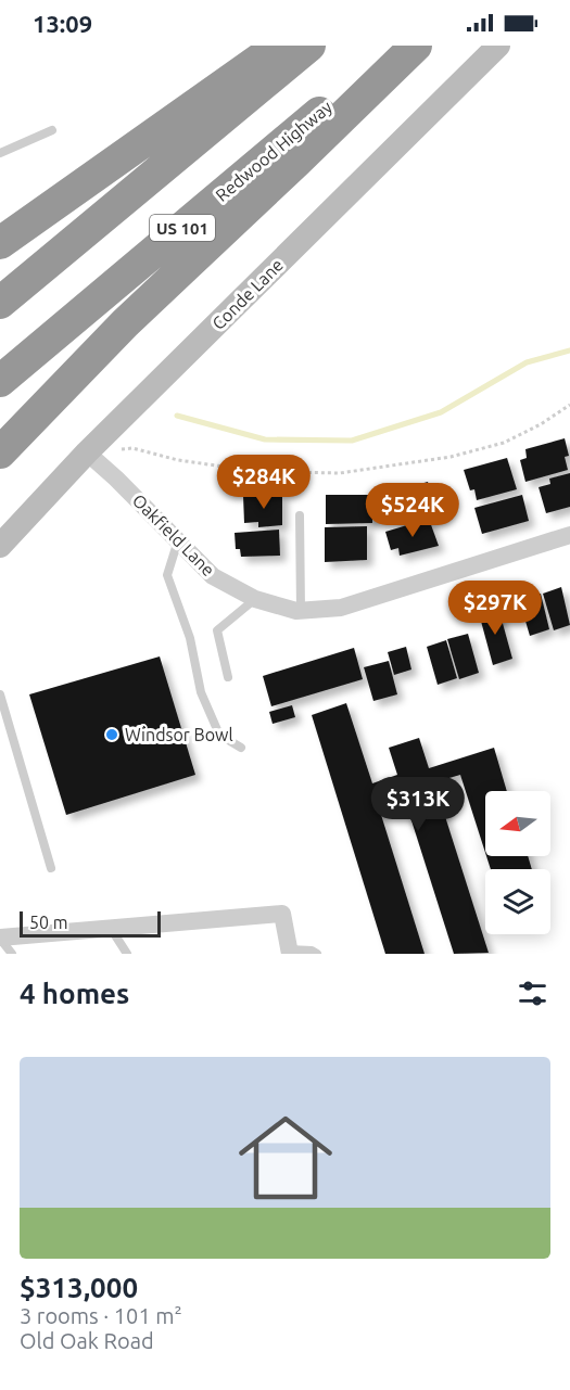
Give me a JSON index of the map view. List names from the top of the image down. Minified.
{"streets":{"highway":["Redwood Highway","US 101"],"street":["Conde Lane","Oakfield Lane"]},"crossings":[["Conde Lane","Oakfield Lane"]],"places":["Windsor Bowl"],"scale_bar":"50 m","north":"left","page":{"status":"13:09","price":["$284K","$524K","$297K","$313K"],"scale":"50 m","heading":"4 homes","list":[{"name":"$313,000","note":"3 rooms · 101 m² · Old Oak Road"}]}}
